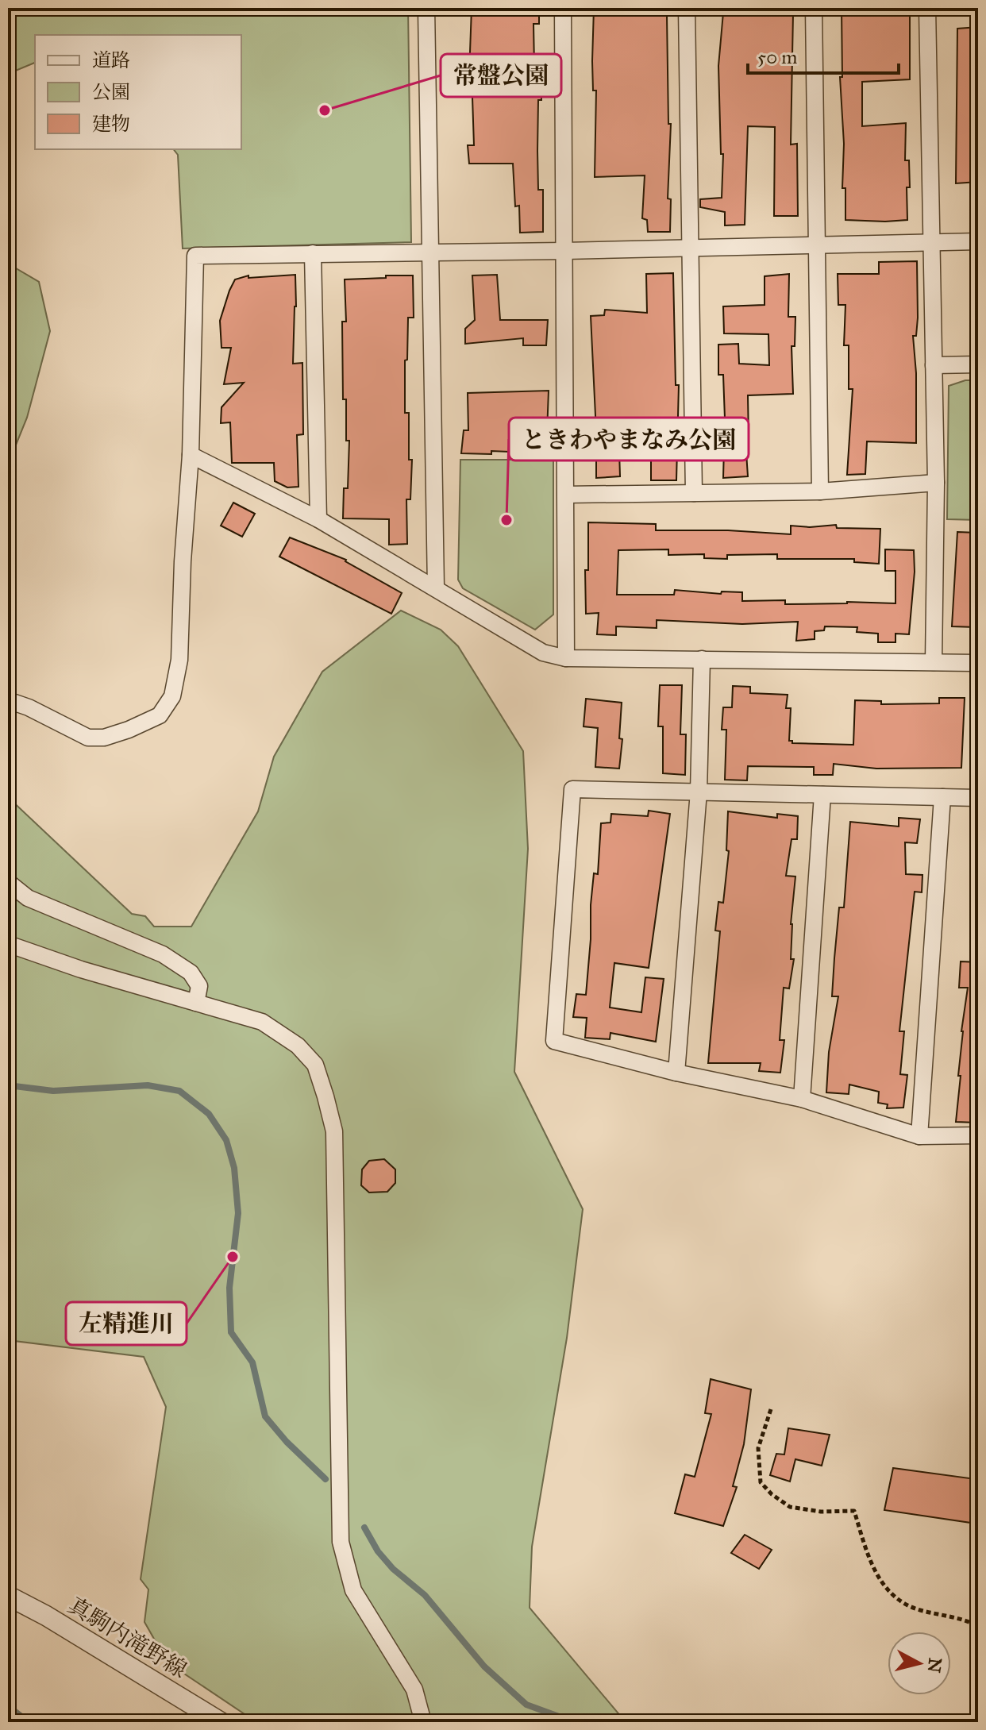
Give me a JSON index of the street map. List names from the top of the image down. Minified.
{"streets":{"street":["真駒内滝野線"]},"places":["常盤公園","ときわやまなみ公園","左精進川"],"legend":["道路","公園","建物"],"scale_bar":"50 m","north":"right"}
